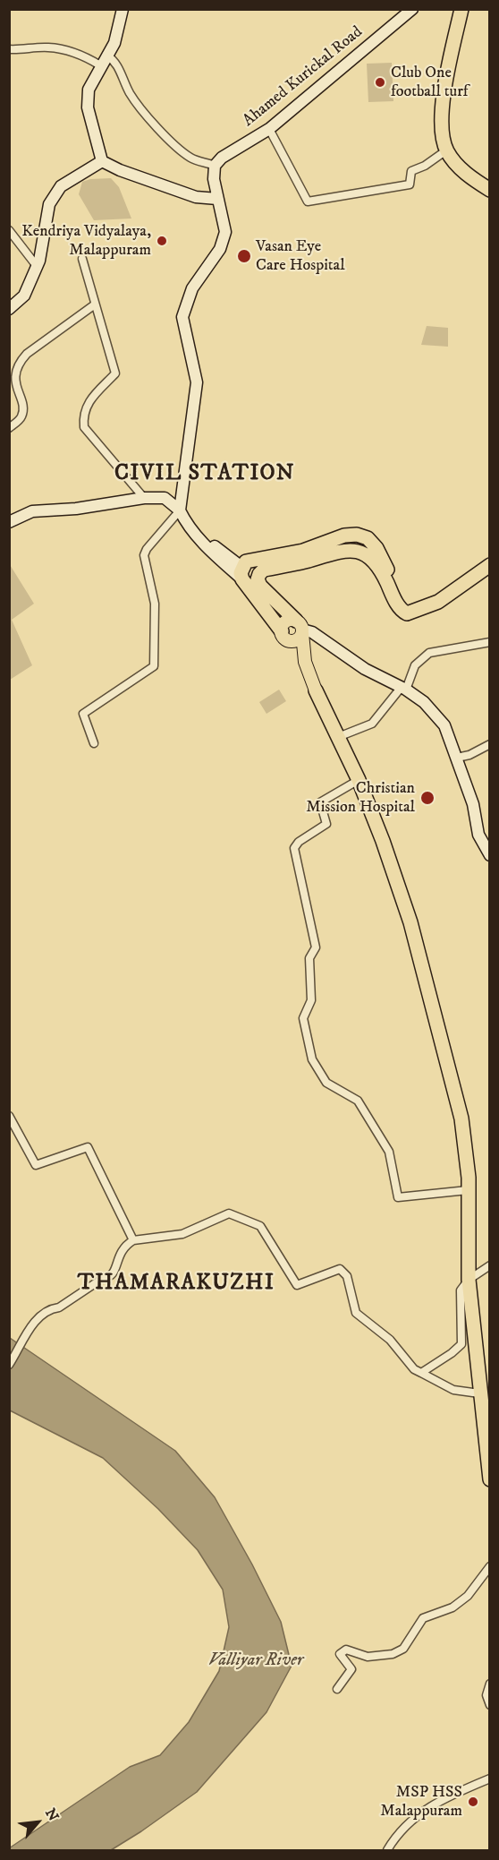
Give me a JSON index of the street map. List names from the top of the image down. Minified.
{"streets":{"main road":["Ahamed Kurickal Road"]},"districts":["CIVIL STATION","THAMARAKUZHI"],"water":["Valliyar River"],"places":["Club One football turf","Kendriya Vidyalaya, Malappuram","Vasan Eye Care Hospital","Christian Mission Hospital","MSP HSS Malappuram"],"north":"top right"}
